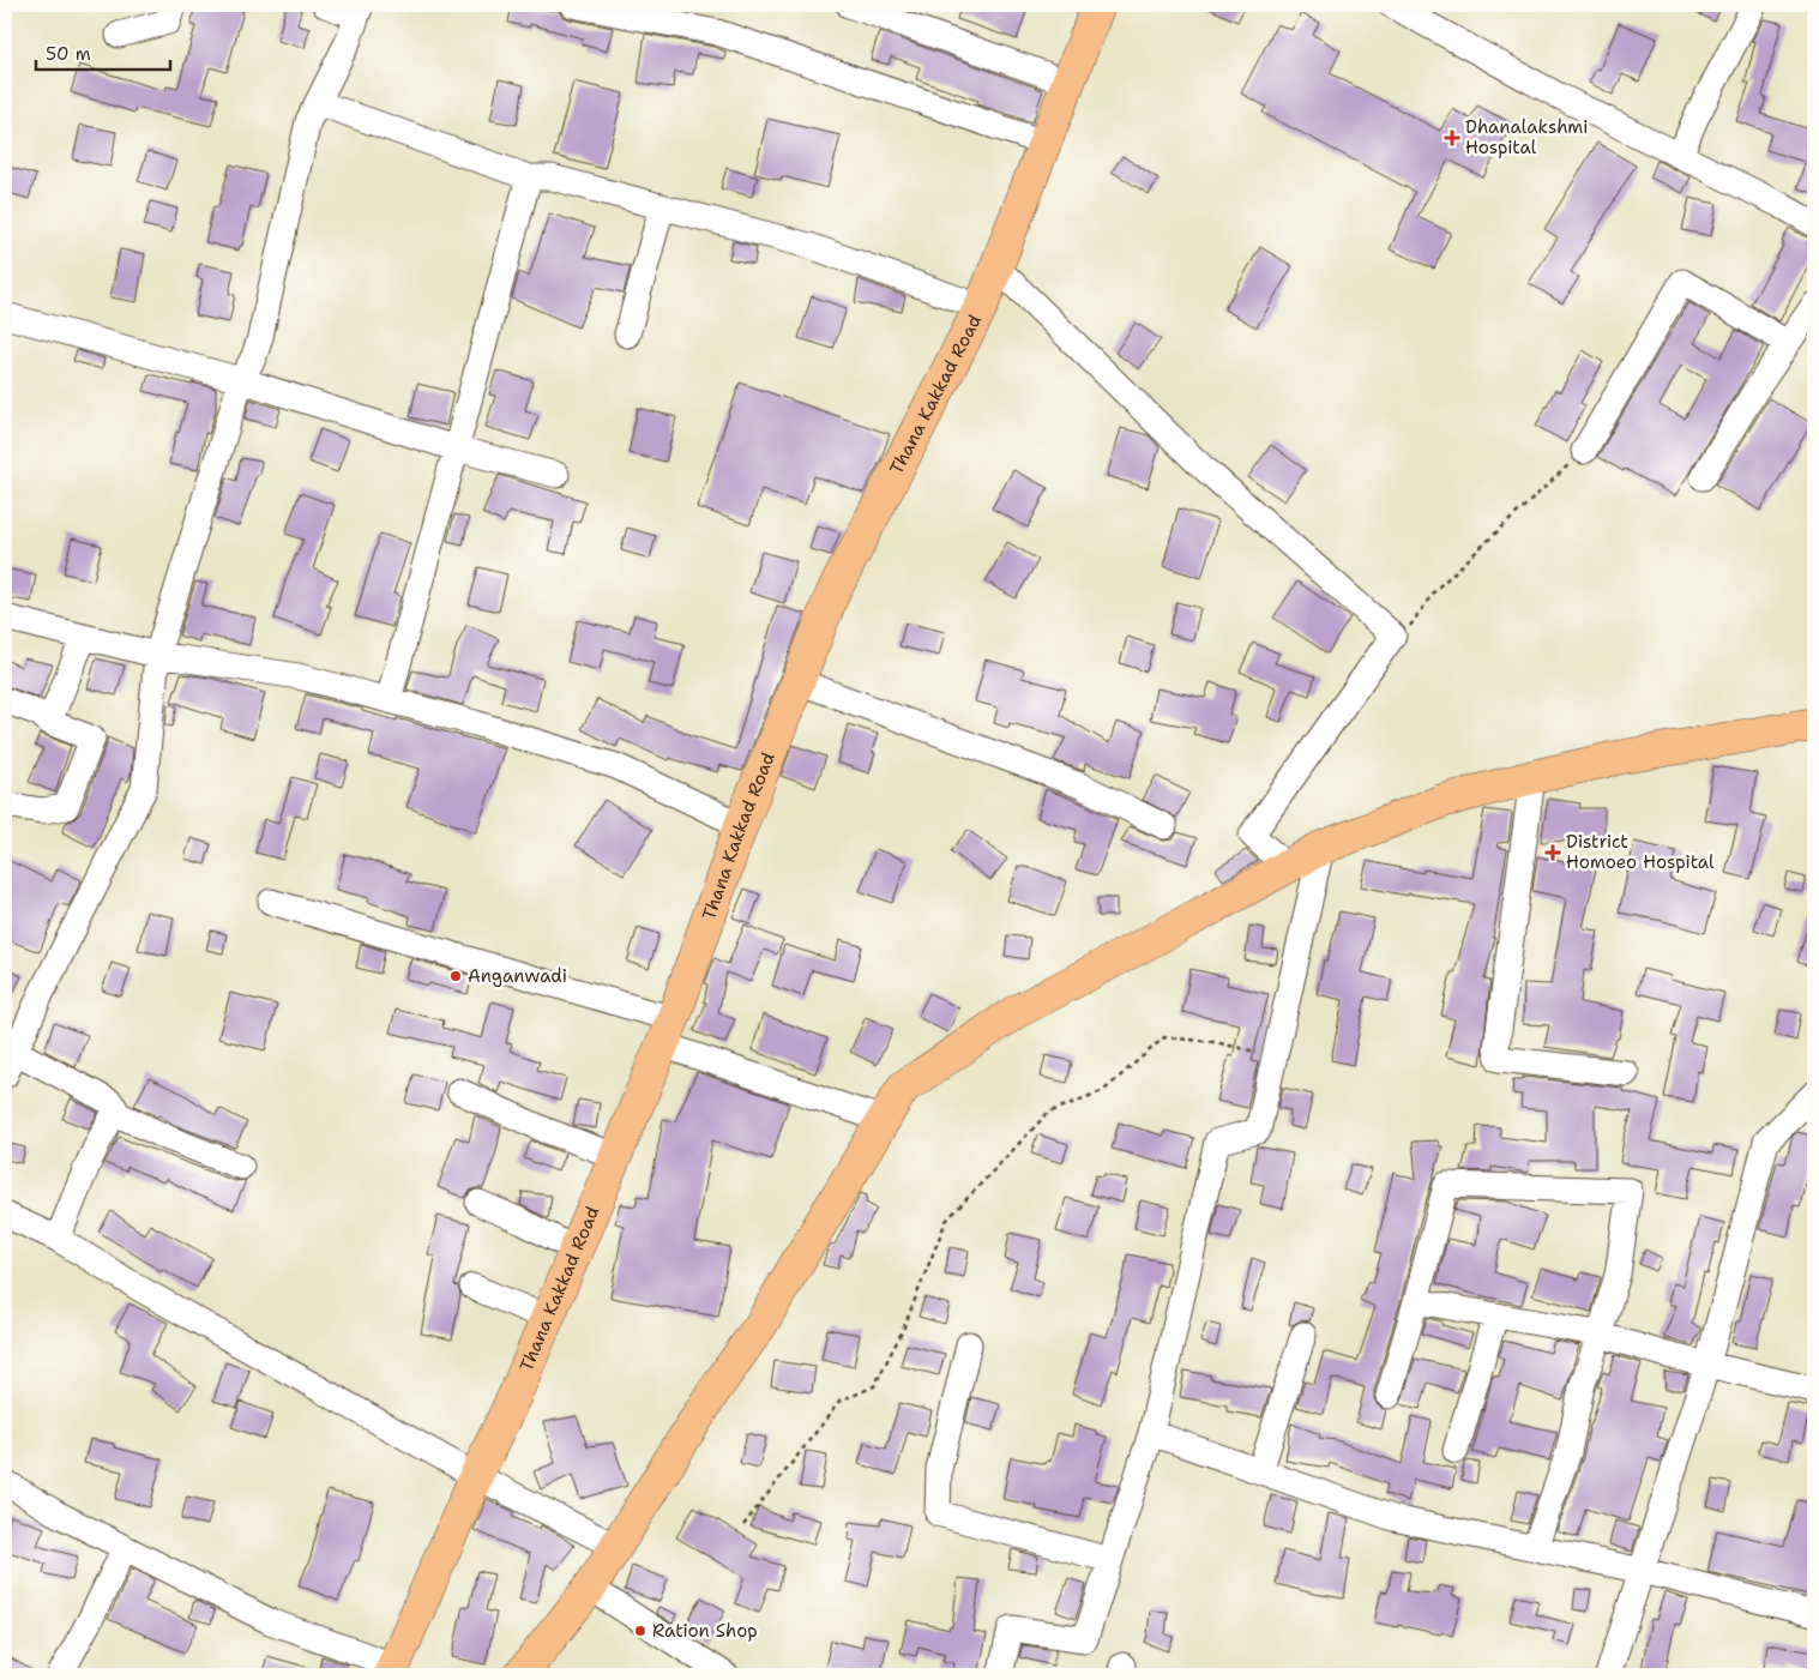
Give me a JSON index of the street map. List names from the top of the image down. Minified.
{"streets":{"main road":["Thana Kakkad Road"]},"places":{"health":["Dhanalakshmi Hospital","District Homoeo Hospital"],"other":["Anganwadi","Ration Shop"]},"scale_bar":"50 m"}
